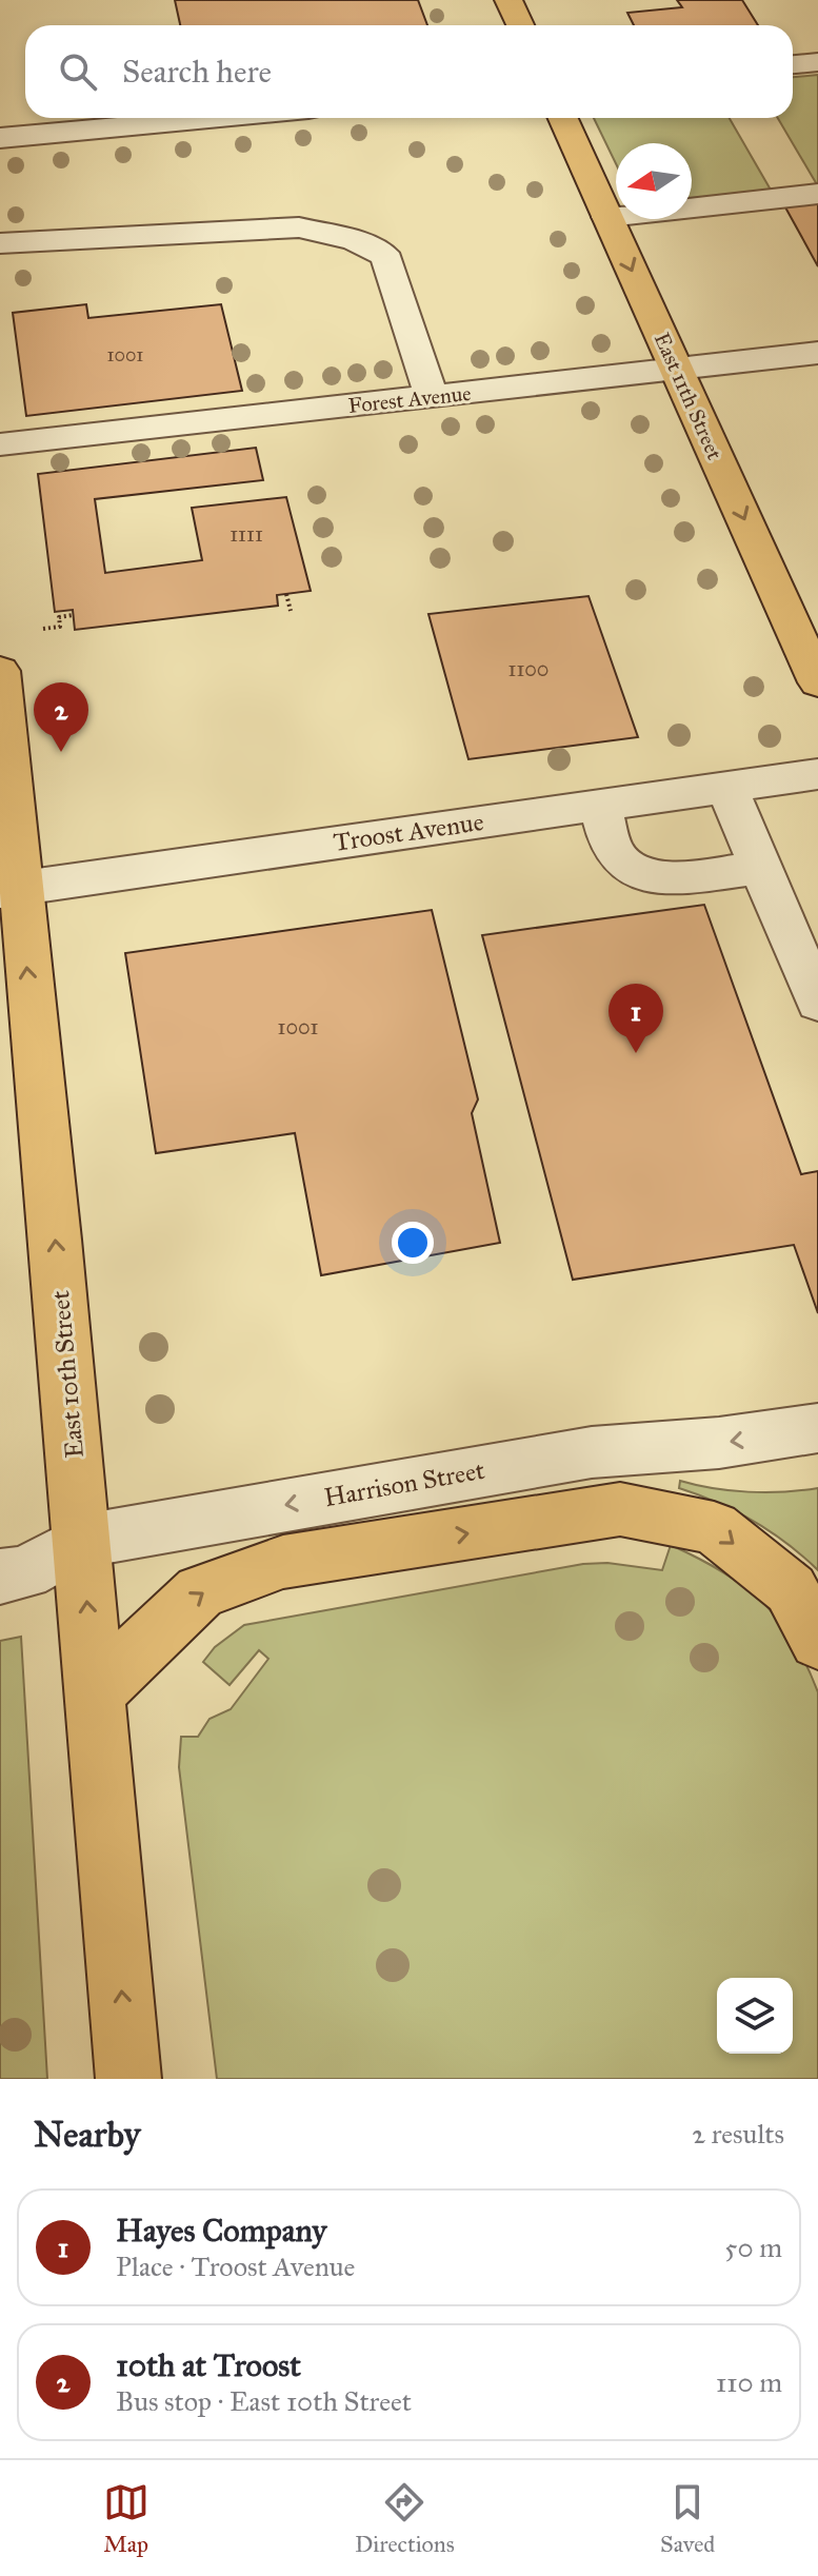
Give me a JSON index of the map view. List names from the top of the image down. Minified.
{"streets":{"main road":["East 11th Street","East 10th Street"],"street":["Forest Avenue","Troost Avenue","Harrison Street"]},"crossings":[["East 11th Street","Forest Avenue"],["Troost Avenue","East 10th Street"],["East 10th Street","Harrison Street"]],"one_way":["East 11th Street","East 10th Street","Harrison Street"],"house_numbers":["1001","1111","1100","1001"],"north":"left","page":{"search":"Search here","pins":["2","1"],"heading":["Nearby","2 results"],"list":[{"mark":"1","name":"Hayes Company","note":"Place · Troost Avenue","value":"50 m"},{"mark":"2","name":"10th at Troost","note":"Bus stop · East 10th Street","value":"110 m"}],"nav":["Map","Directions","Saved"]}}
